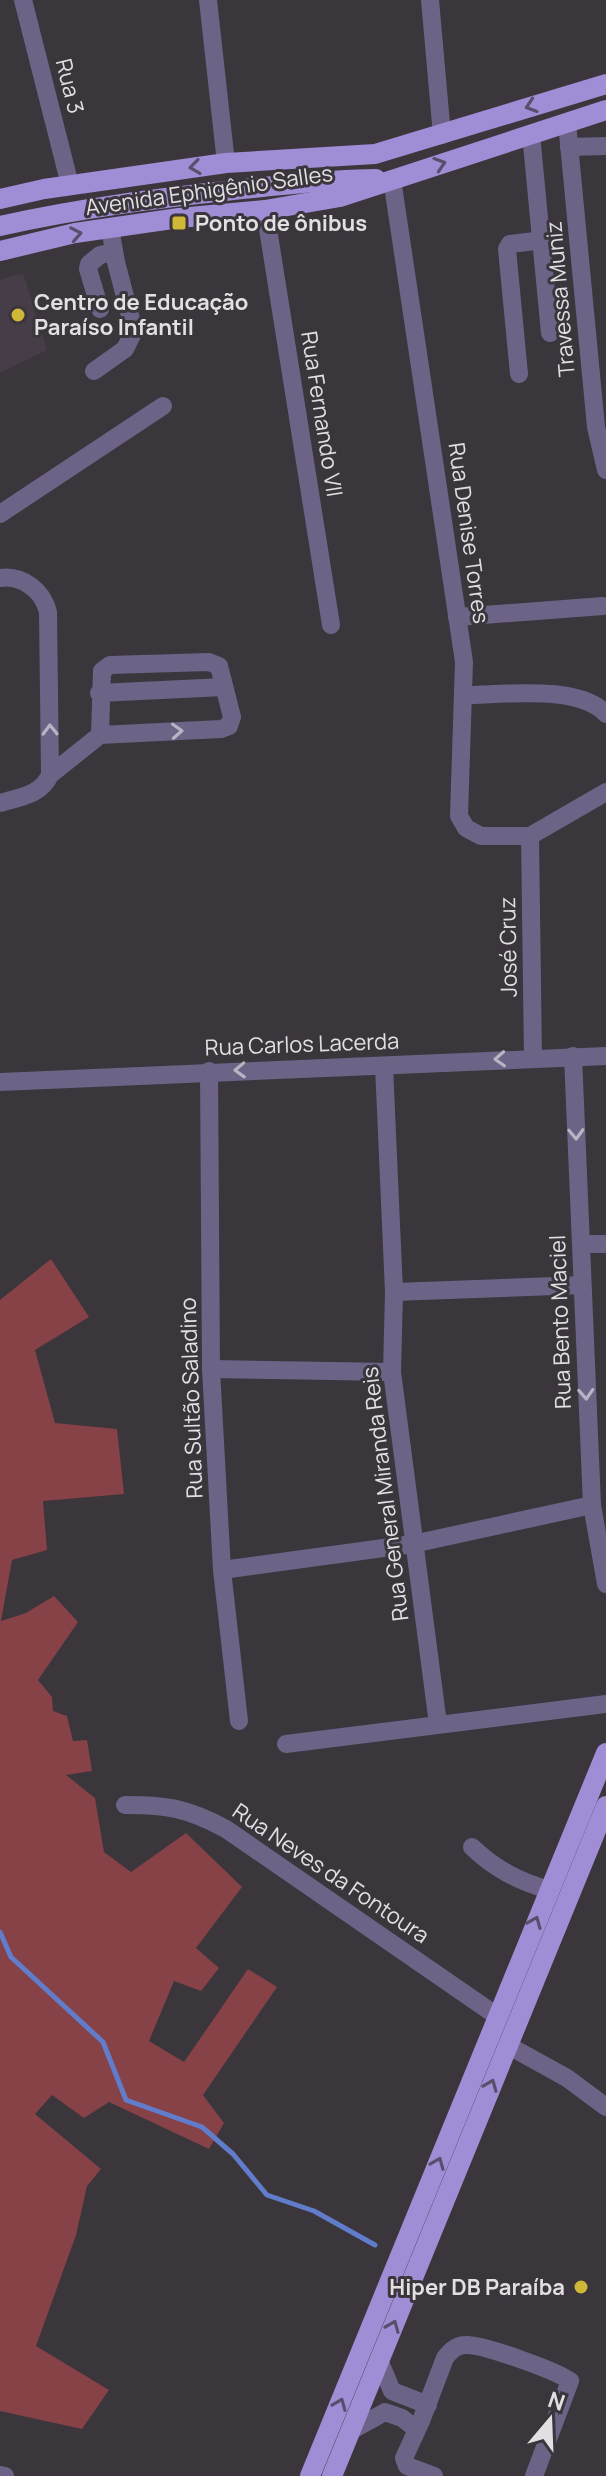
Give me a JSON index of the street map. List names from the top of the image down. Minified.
{"streets":{"main road":["Avenida Ephigênio Salles"],"street":["Rua 3","Travessa Muniz","Rua Fernando VII","Rua Denise Torres","José Cruz","Rua Carlos Lacerda","Rua Bento Maciel","Rua Sultão Saladino","Rua General Miranda Reis","Rua Neves da Fontoura"]},"crossings":[["Rua 3","Avenida Ephigênio Salles"],["Avenida Ephigênio Salles","Travessa Muniz"],["Avenida Ephigênio Salles","Rua Fernando VII"],["Avenida Ephigênio Salles","Rua Denise Torres"],["Rua Denise Torres","José Cruz"],["José Cruz","Rua Carlos Lacerda"],["Rua Carlos Lacerda","Rua Bento Maciel"],["Rua Carlos Lacerda","Rua Sultão Saladino"],["Rua Carlos Lacerda","Rua General Miranda Reis"]],"one_way":["Rua Carlos Lacerda","Rua Bento Maciel"],"places":{"transit":["Ponto de ônibus"],"other":["Centro de Educação Paraíso Infantil","Hiper DB Paraíba"]},"north":"top"}
